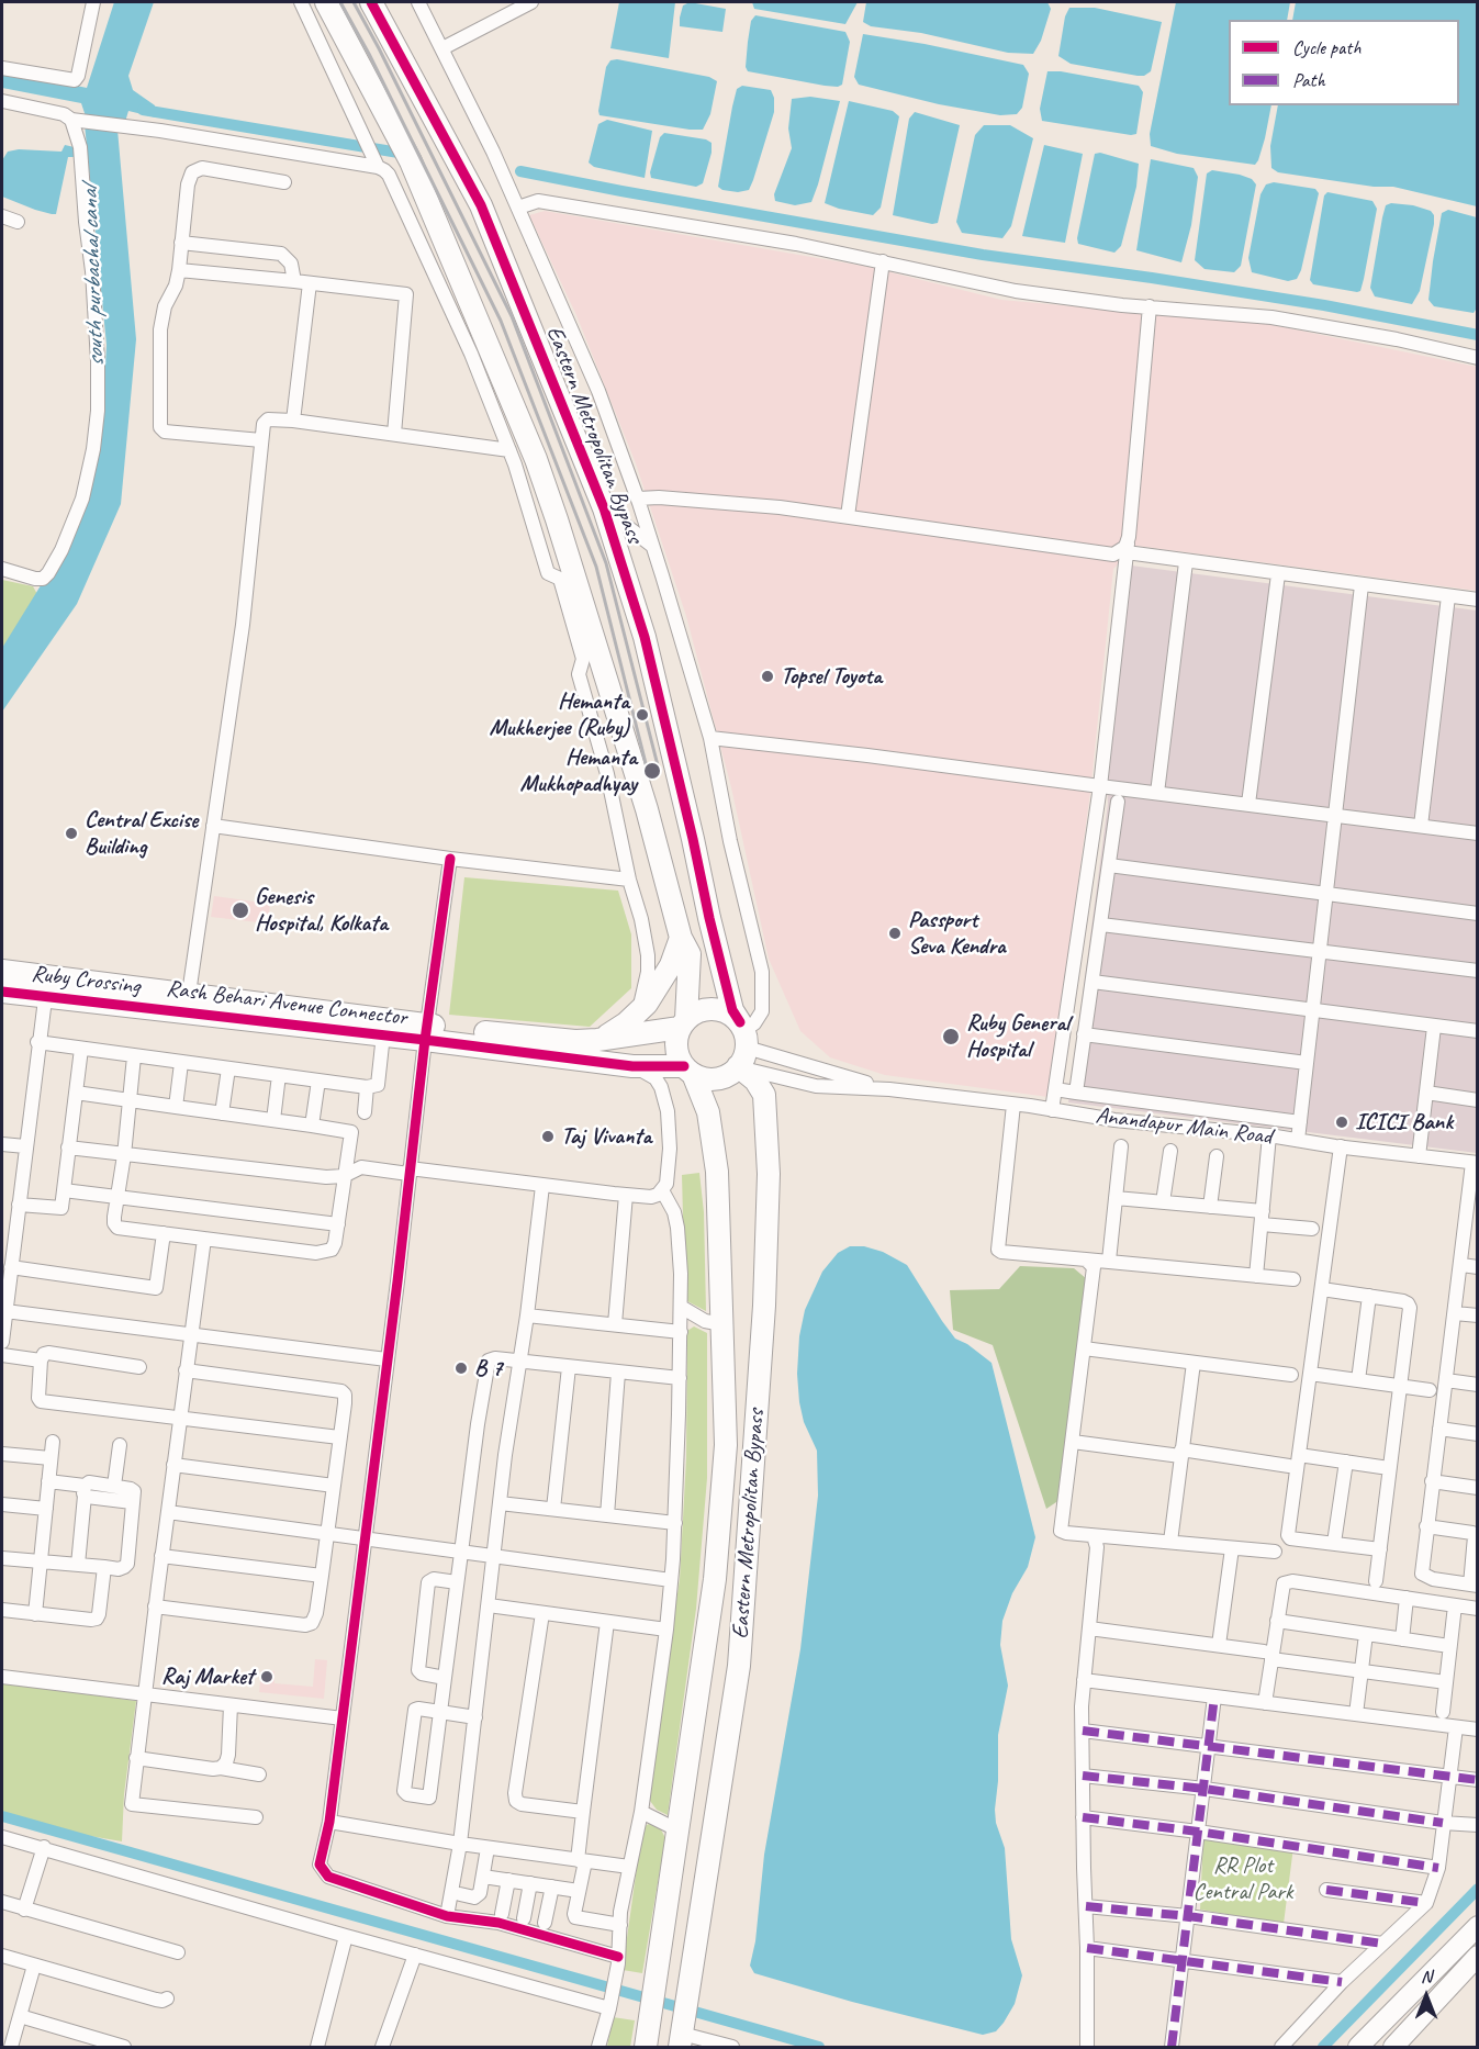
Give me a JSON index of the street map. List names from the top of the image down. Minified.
{"streets":{"main road":["Eastern Metropolitan Bypass","Ruby Crossing","Rash Behari Avenue Connector"],"street":["Anandapur Main Road"]},"crossings":[["Eastern Metropolitan Bypass","Ruby Crossing"],["Eastern Metropolitan Bypass","Rash Behari Avenue Connector"],["Eastern Metropolitan Bypass","Anandapur Main Road"],["Ruby Crossing","Rash Behari Avenue Connector"],["Ruby Crossing","Anandapur Main Road"],["Rash Behari Avenue Connector","Anandapur Main Road"]],"water":["south purbachal canal"],"parks":["RR Plot Central Park"],"places":["Topsel Toyota","Hemanta Mukherjee (Ruby)","Hemanta Mukhopadhyay","Central Excise Building","Genesis Hospital, Kolkata","Passport Seva Kendra","Ruby General Hospital","ICICI Bank","Taj Vivanta","B 7","Raj Market"],"legend":["Cycle path","Path"],"north":"top"}
